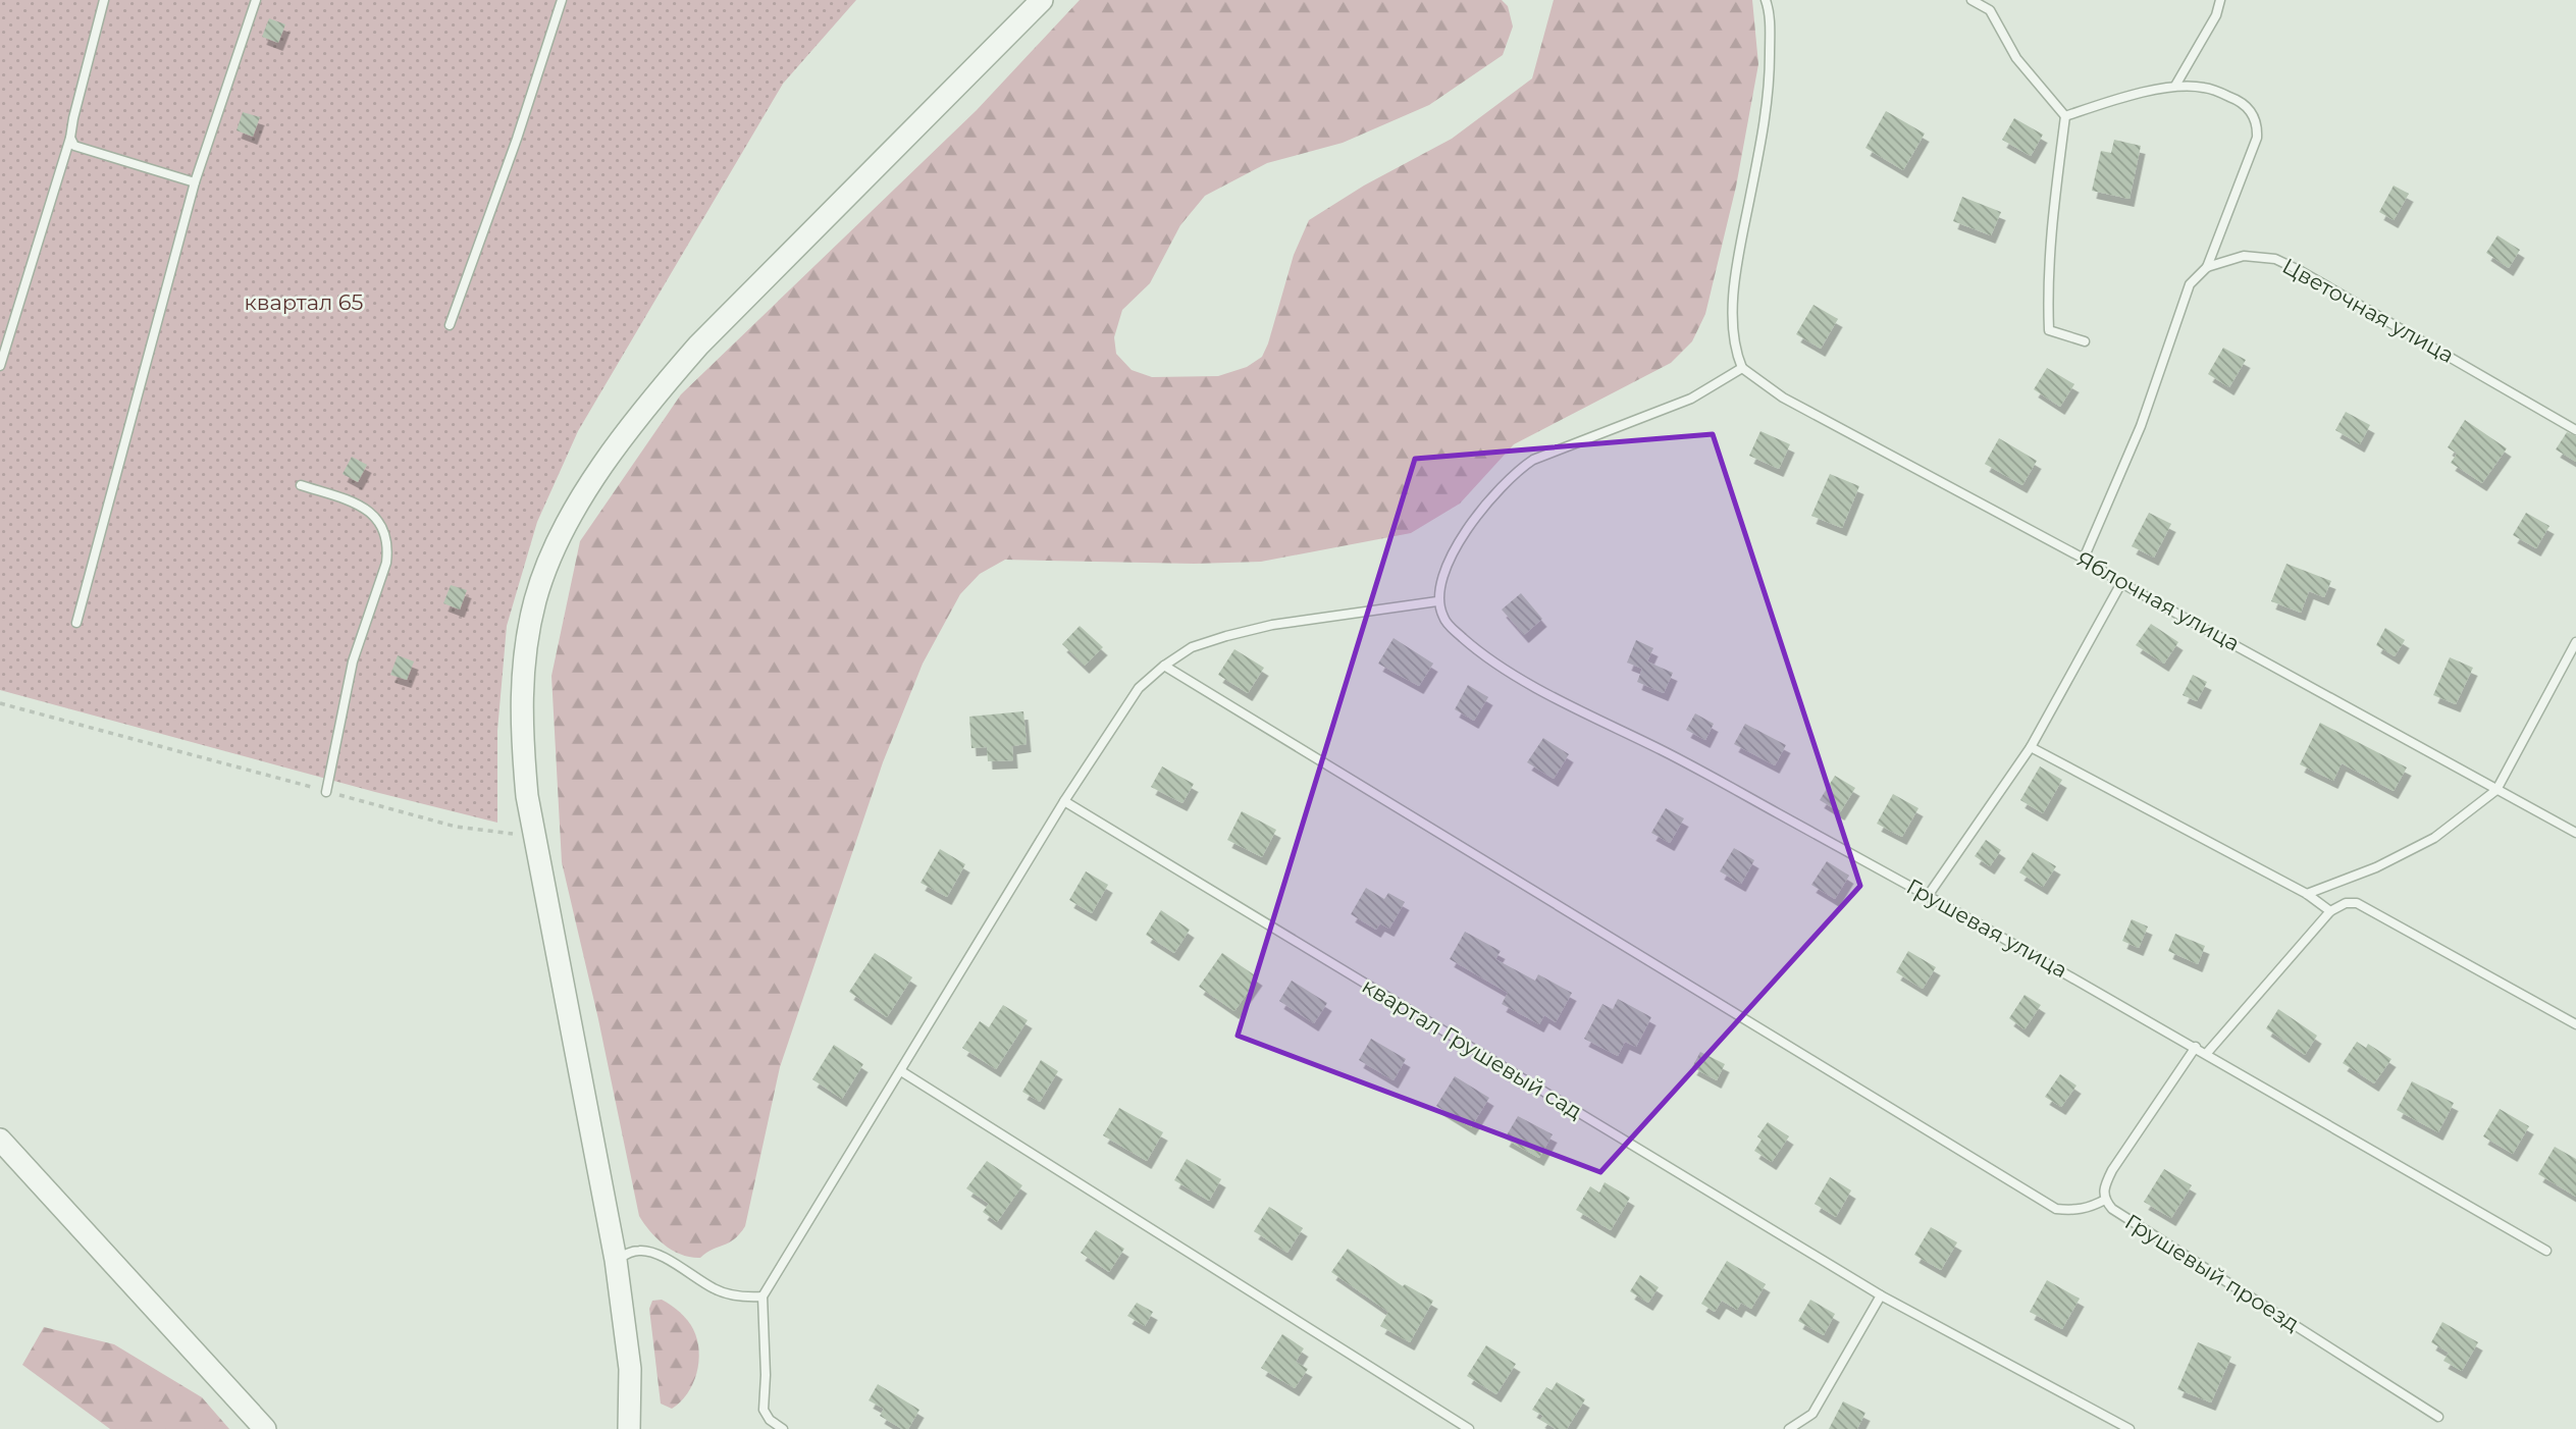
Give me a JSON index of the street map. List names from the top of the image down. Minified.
{"streets":{"lane":["Цветочная улица","Яблочная улица","Грушевая улица","квартал Грушевый сад","Грушевый проезд"]},"crossings":[["Грушевая улица","Грушевый проезд"]],"parks":["квартал 65"]}
